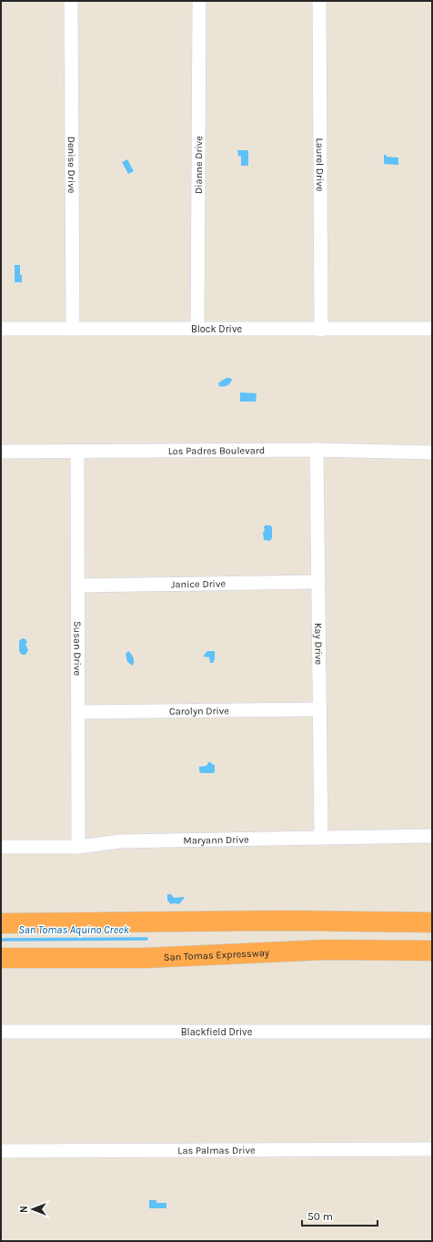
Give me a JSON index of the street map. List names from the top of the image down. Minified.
{"streets":{"highway":["San Tomas Expressway"],"street":["Denise Drive","Dianne Drive","Laurel Drive","Block Drive","Los Padres Boulevard","Janice Drive","Kay Drive","Susan Drive","Carolyn Drive","Maryann Drive","Blackfield Drive","Las Palmas Drive"]},"crossings":[["Denise Drive","Block Drive"],["Dianne Drive","Block Drive"],["Laurel Drive","Block Drive"],["Los Padres Boulevard","Kay Drive"],["Los Padres Boulevard","Susan Drive"],["Janice Drive","Kay Drive"],["Janice Drive","Susan Drive"],["Kay Drive","Carolyn Drive"],["Kay Drive","Maryann Drive"],["Susan Drive","Carolyn Drive"],["Susan Drive","Maryann Drive"]],"water":["San Tomas Aquino Creek"],"scale_bar":"50 m","north":"left"}
